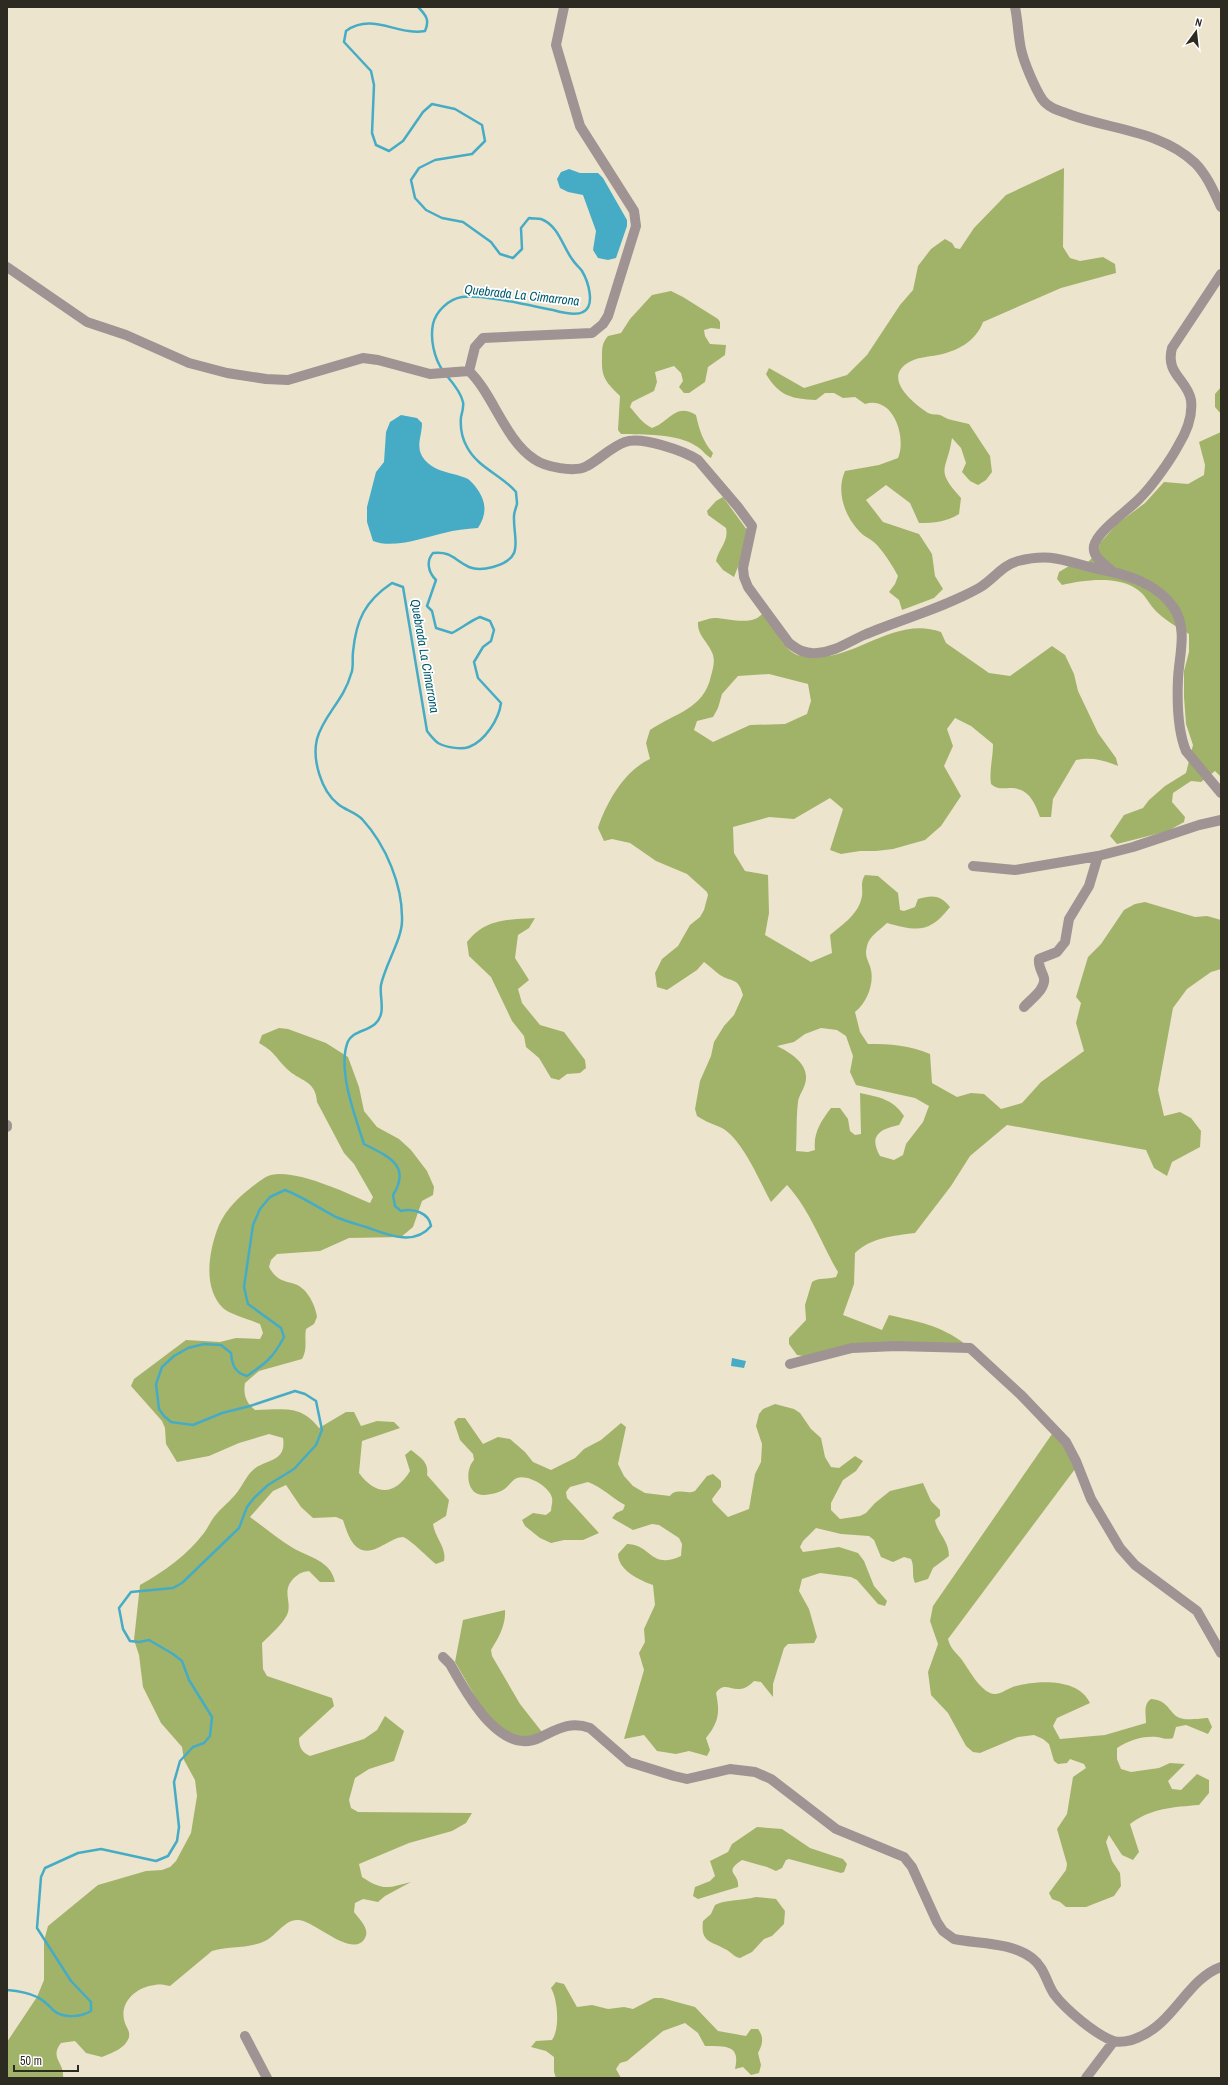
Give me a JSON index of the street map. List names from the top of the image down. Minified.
{"water":["Quebrada La Cimarrona"],"scale_bar":"50 m","north":"top"}
